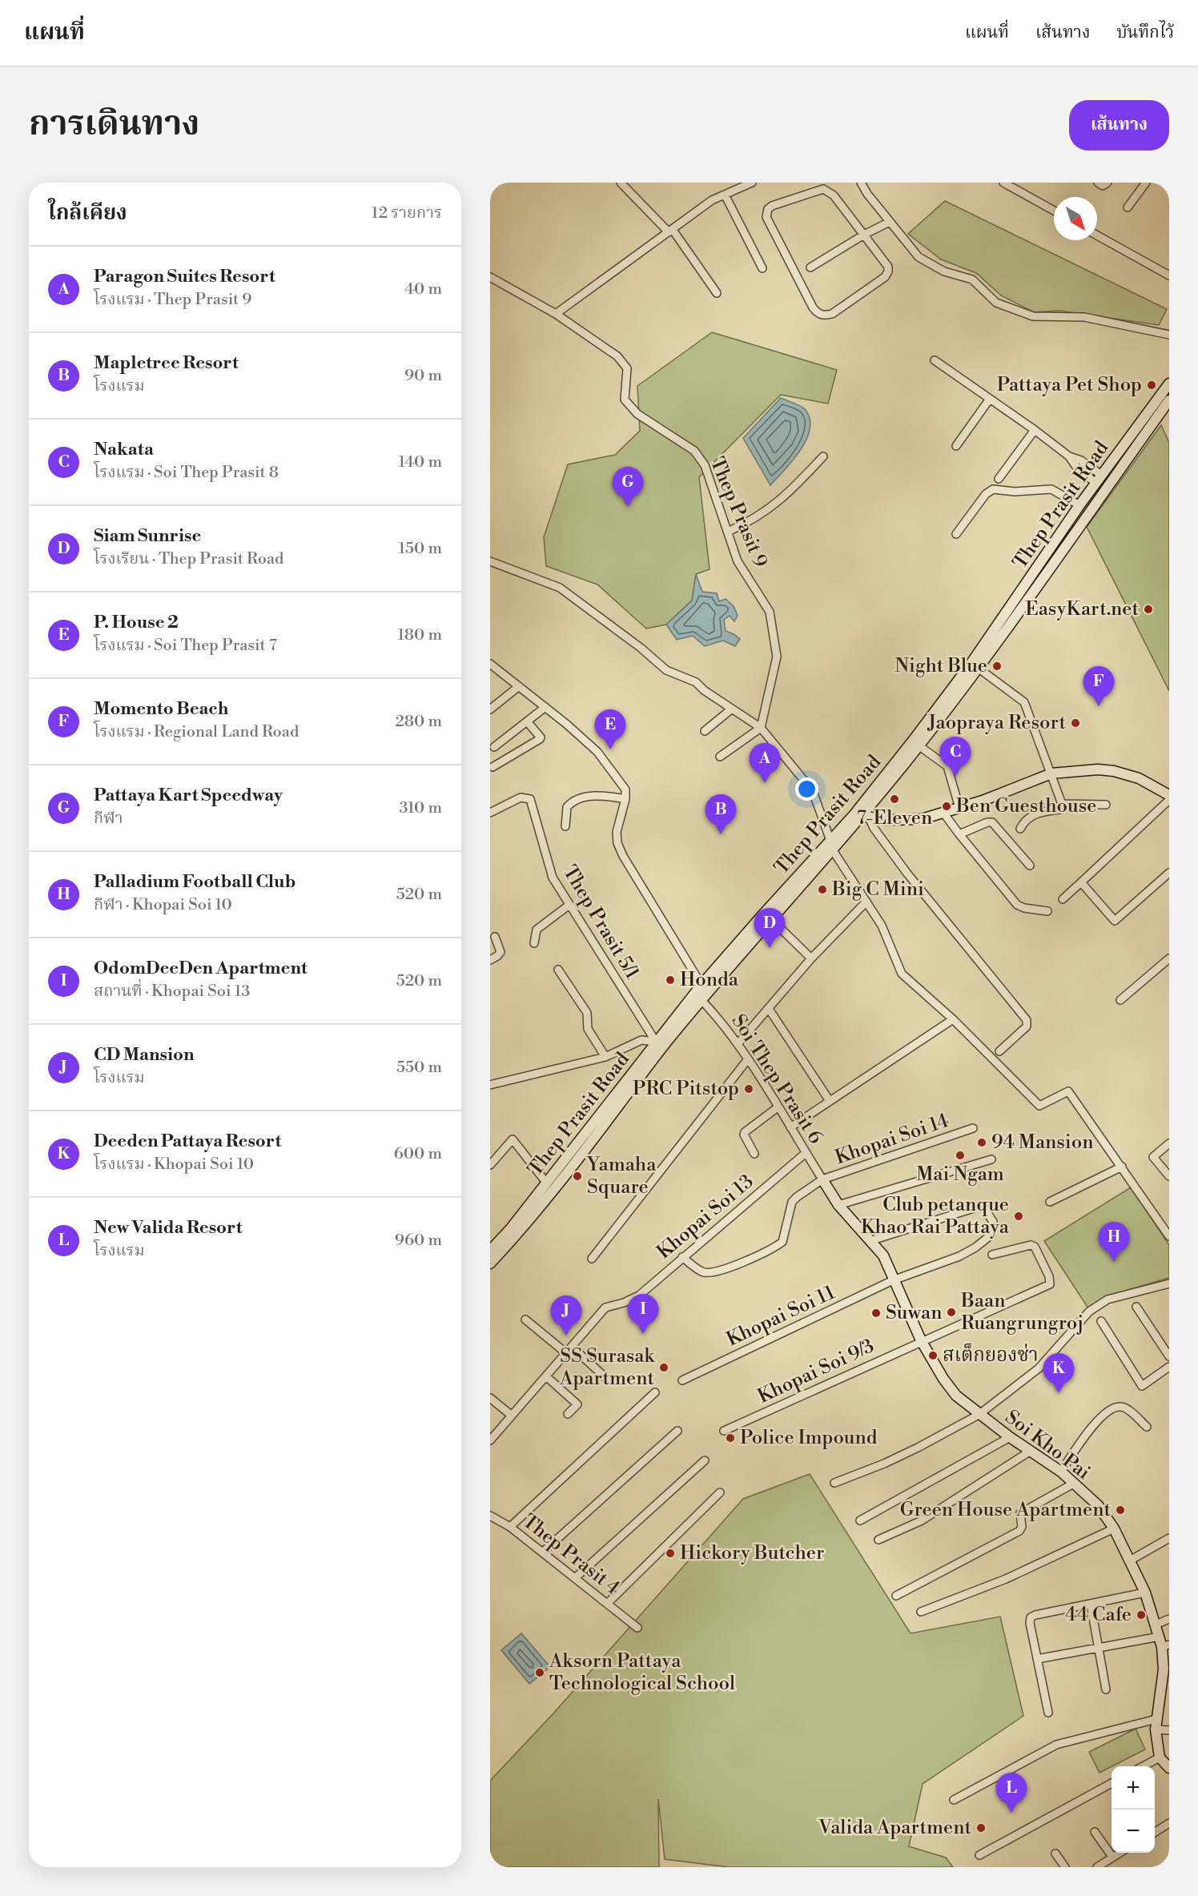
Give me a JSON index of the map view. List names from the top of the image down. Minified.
{"streets":{"main road":["Thep Prasit Road","Soi Kho Pai"],"street":["Thep Prasit 9","Thep Prasit 5/1","Soi Thep Prasit 6","Khopai Soi 14","Khopai Soi 13","Khopai Soi 11","Khopai Soi 9/3","Thep Prasit 4"]},"crossings":[["Thep Prasit Road","Thep Prasit 5/1"],["Thep Prasit Road","Soi Thep Prasit 6"],["Soi Thep Prasit 6","Khopai Soi 14"],["Soi Thep Prasit 6","Khopai Soi 13"],["Soi Thep Prasit 6","Soi Kho Pai"],["Khopai Soi 14","Khopai Soi 13"],["Khopai Soi 14","Soi Kho Pai"],["Khopai Soi 11","Soi Kho Pai"],["Khopai Soi 9/3","Soi Kho Pai"]],"places":["Pattaya Pet Shop","EasyKart.net","Night Blue","Jaopraya Resort","7-Eleven","Ben Guesthouse","Big C Mini","Honda","PRC Pitstop","94 Mansion","Mai Ngam","Yamaha Square","Club petanque Khao Rai Pattaya","Baan Ruangrungroj","Suwan","สเต็กยองซ่า","SS Surasak Apartment","Police Impound","Green House Apartment","Hickory Butcher","44 Cafe","Aksorn Pattaya Technological School","Valida Apartment"],"north":"bottom right","page":{"header":"แผนที่","nav":["แผนที่","เส้นทาง","บันทึกไว้"],"title":"การเดินทาง","buttons":"เส้นทาง","heading":["ใกล้เคียง","12 รายการ"],"list":[{"mark":"A","name":"Paragon Suites Resort","note":"โรงแรม · Thep Prasit 9","value":"40 m"},{"mark":"B","name":"Mapletree Resort","note":"โรงแรม","value":"90 m"},{"mark":"C","name":"Nakata","note":"โรงแรม · Soi Thep Prasit 8","value":"140 m"},{"mark":"D","name":"Siam Sunrise","note":"โรงเรียน · Thep Prasit Road","value":"150 m"},{"mark":"E","name":"P. House 2","note":"โรงแรม · Soi Thep Prasit 7","value":"180 m"},{"mark":"F","name":"Momento Beach","note":"โรงแรม · Regional Land Road","value":"280 m"},{"mark":"G","name":"Pattaya Kart Speedway","note":"กีฬา","value":"310 m"},{"mark":"H","name":"Palladium Football Club","note":"กีฬา · Khopai Soi 10","value":"520 m"},{"mark":"I","name":"OdomDeeDen Apartment","note":"สถานที่ · Khopai Soi 13","value":"520 m"},{"mark":"J","name":"CD Mansion","note":"โรงแรม","value":"550 m"},{"mark":"K","name":"Deeden Pattaya Resort","note":"โรงแรม · Khopai Soi 10","value":"600 m"},{"mark":"L","name":"New Valida Resort","note":"โรงแรม","value":"960 m"}],"pins":["G","F","E","C","A","B","D","H","I","J","K","L"],"map_buttons":["+","−"]}}
